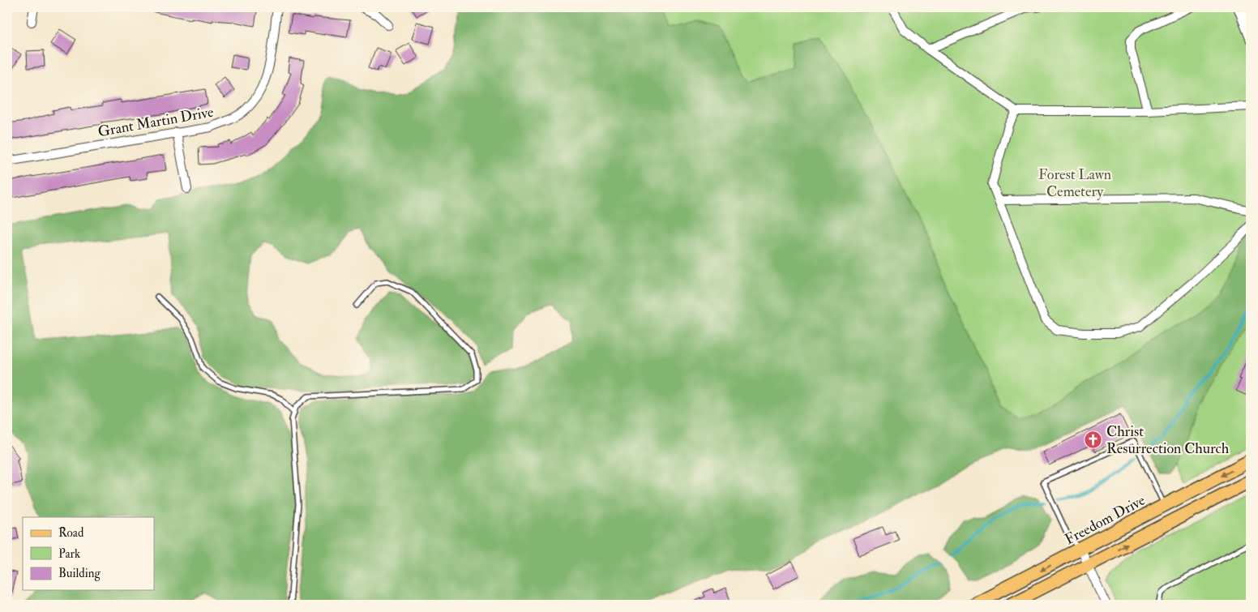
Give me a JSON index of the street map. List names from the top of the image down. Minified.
{"streets":{"main road":["Freedom Drive"],"street":["Grant Martin Drive"]},"parks":["Forest Lawn Cemetery"],"places":{"church":["Christ Resurrection Church"]},"legend":["Road","Park","Building"]}
